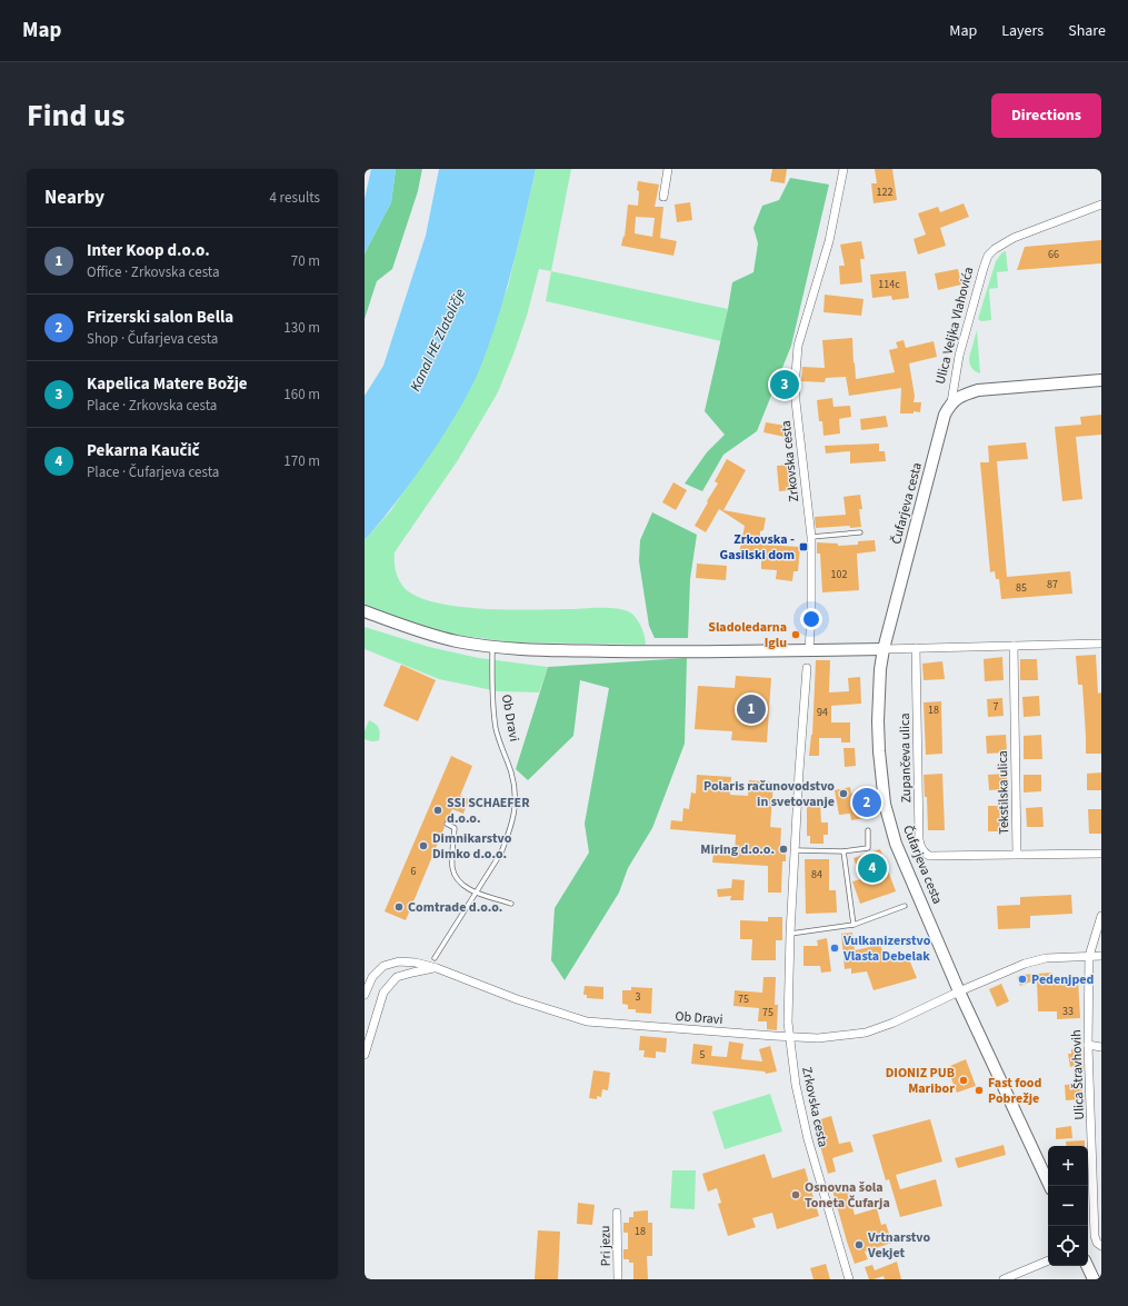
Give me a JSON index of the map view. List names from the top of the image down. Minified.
{"streets":{"street":["Ulica Veljka Vlahovića","Zrkovska cesta","Čufarjeva cesta","Ob Dravi","Zupančeva ulica","Tekstilska ulica","Ulica Štravhovih","Pri jezu"]},"crossings":[["Ulica Veljka Vlahovića","Čufarjeva cesta"],["Zrkovska cesta","Ob Dravi"],["Čufarjeva cesta","Ob Dravi"],["Ob Dravi","Ulica Štravhovih"],["Zupančeva ulica","Tekstilska ulica"]],"water":["Kanal HE Zlatoličje"],"places":{"transit":["Zrkovska - Gasilski dom"],"other":["Sladoledarna Iglu","Polaris računovodstvo in svetovanje","SSI SCHAEFER d.o.o.","Dimnikarstvo Dimko d.o.o.","Miring d.o.o.","Comtrade d.o.o.","Vulkanizerstvo Vlasta Debelak","Pedenjped","DIONIZ PUB Maribor","Fast food Pobrežje","Osnovna šola Toneta Čufarja","Vrtnarstvo Vekjet"]},"house_numbers":["122","66","114c","102","87","85","7","18","94","6","84","3","75","33","75","5","18"],"page":{"header":"Map","nav":["Map","Layers","Share"],"title":"Find us","buttons":"Directions","heading":["Nearby","4 results"],"list":[{"mark":"1","name":"Inter Koop d.o.o.","note":"Office · Zrkovska cesta","value":"70 m"},{"mark":"2","name":"Frizerski salon Bella","note":"Shop · Čufarjeva cesta","value":"130 m"},{"mark":"3","name":"Kapelica Matere Božje","note":"Place · Zrkovska cesta","value":"160 m"},{"mark":"4","name":"Pekarna Kaučič","note":"Place · Čufarjeva cesta","value":"170 m"}],"pins":["3","1","2","4"],"map_buttons":["+","−"]}}
